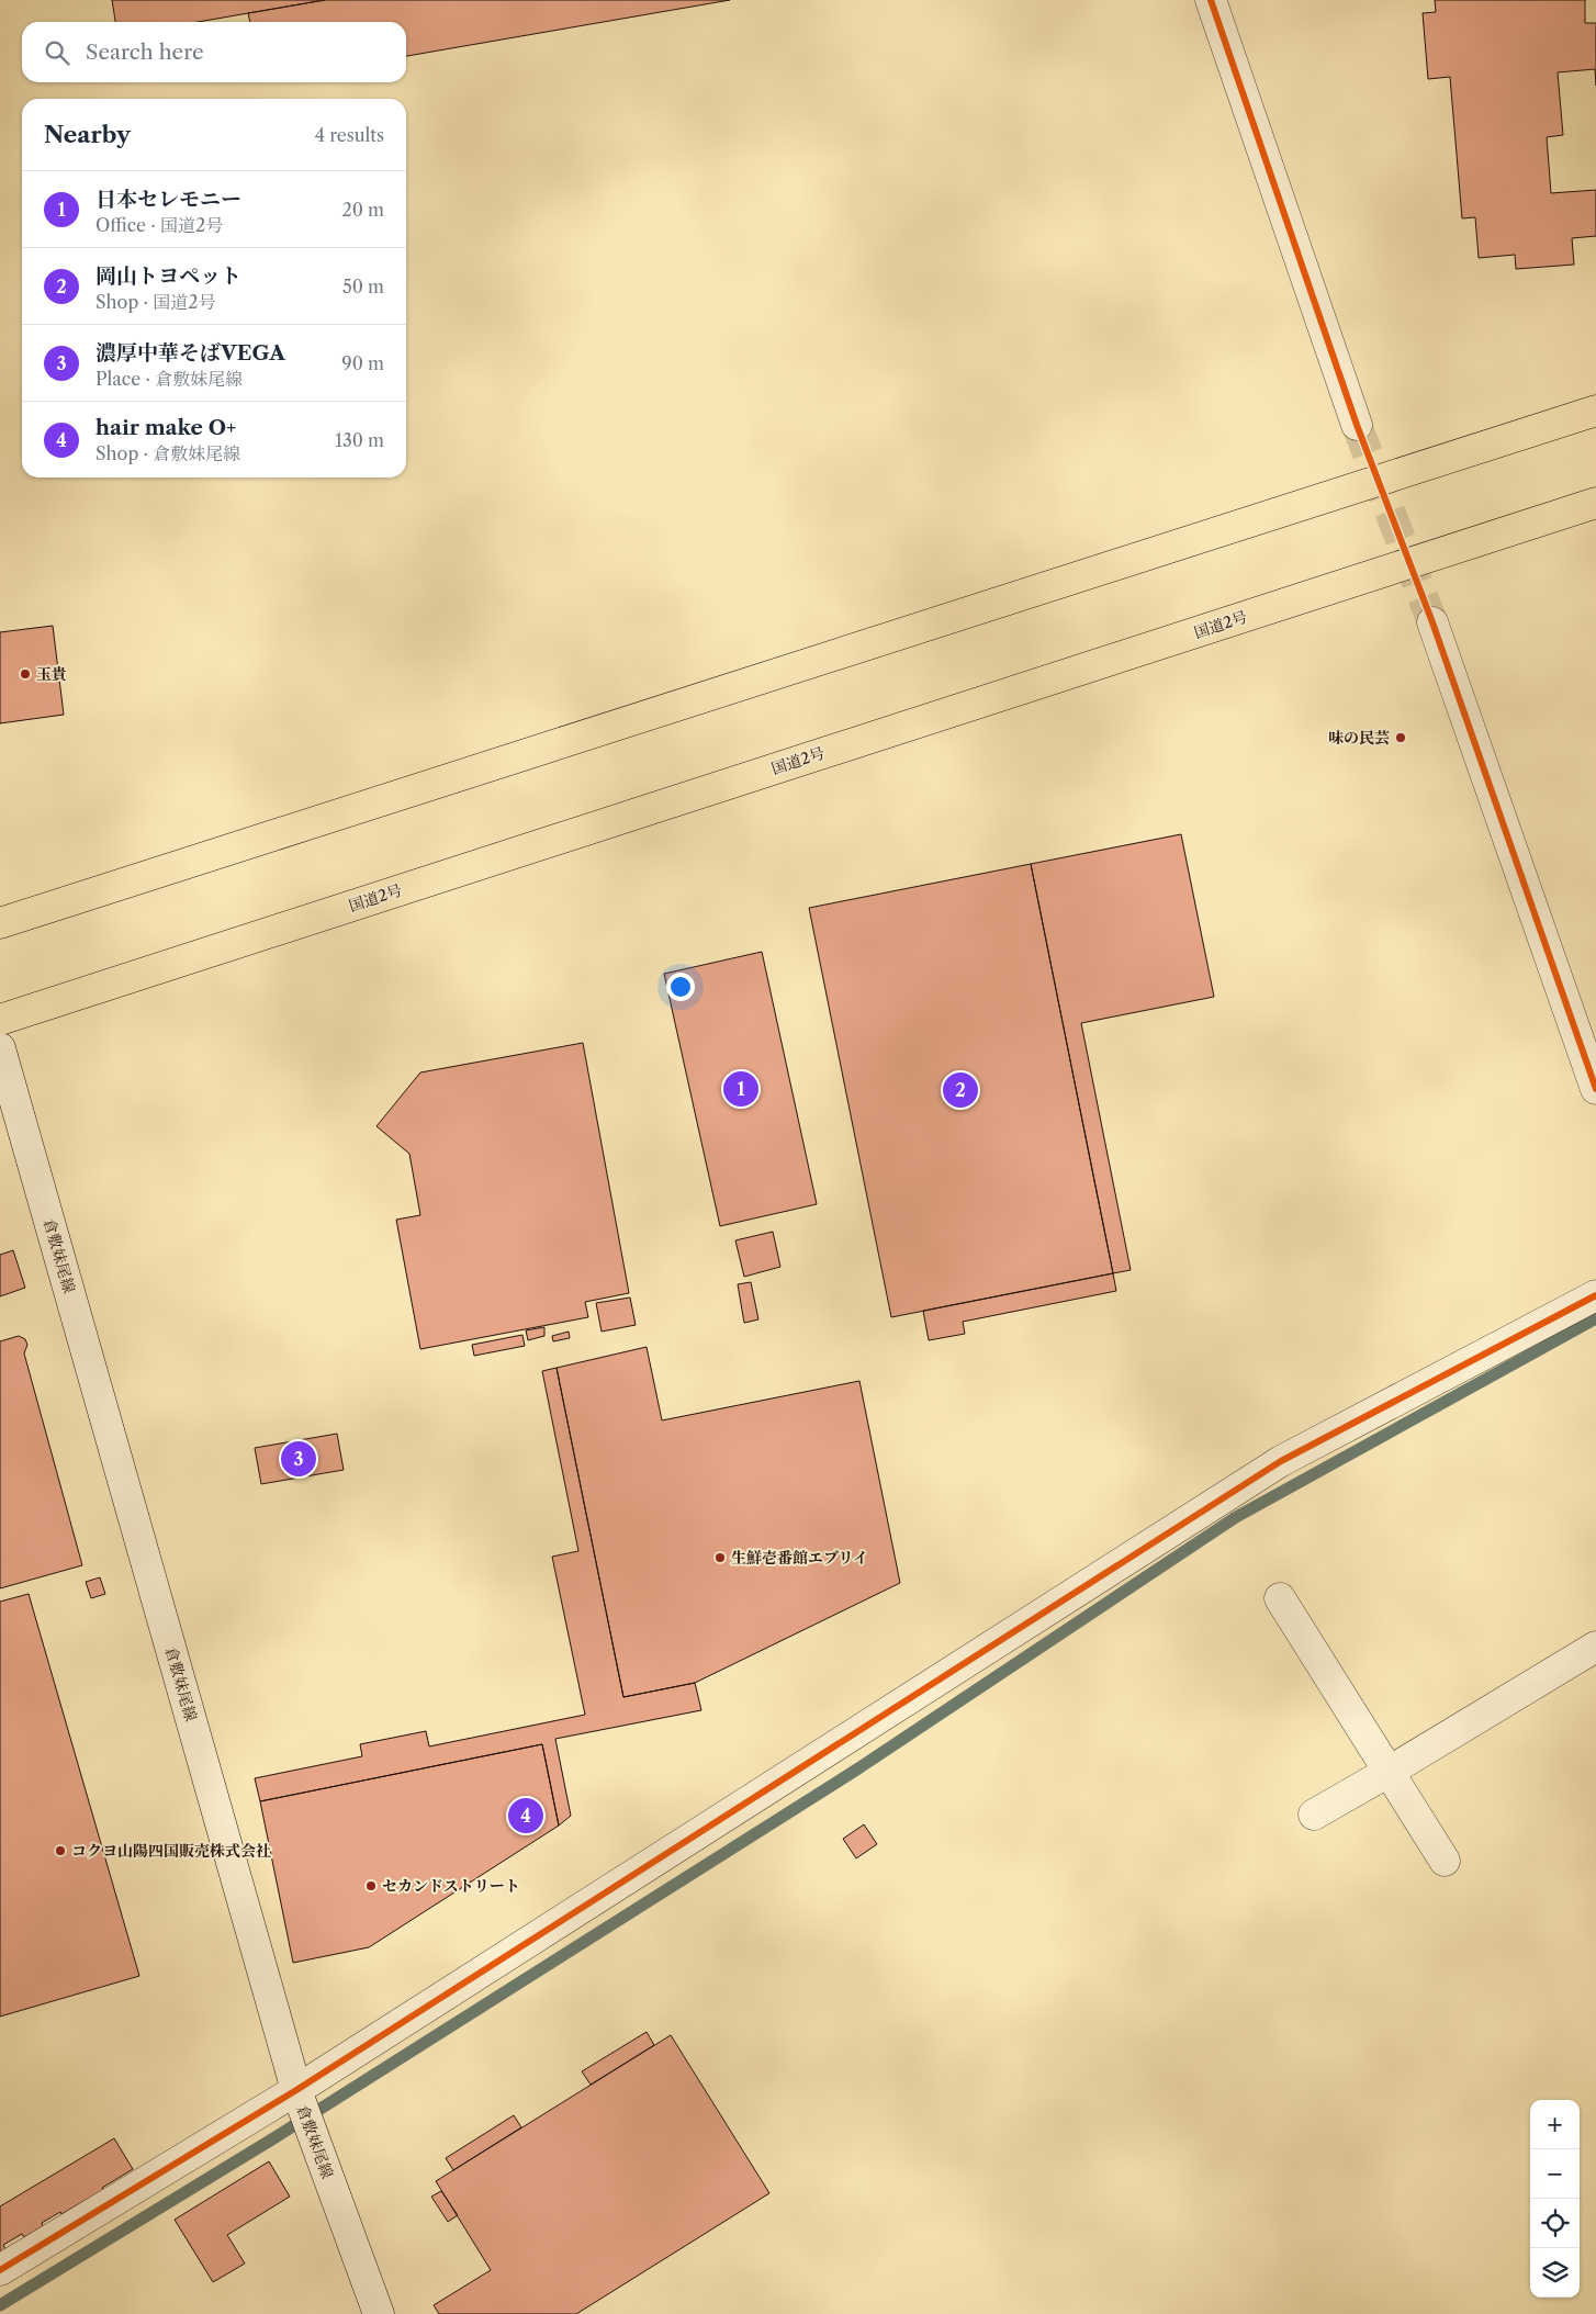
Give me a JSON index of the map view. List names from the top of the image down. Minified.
{"streets":{"highway":["国道2号"],"street":["倉敷妹尾線"]},"places":["玉貴","味の民芸","生鮮壱番館エブリイ","コクヨ山陽四国販売株式会社","セカンドストリート"],"page":{"search":"Search here","heading":["Nearby","4 results"],"list":[{"mark":"1","name":"日本セレモニー","note":"Office · 国道2号","value":"20 m"},{"mark":"2","name":"岡山トヨペット","note":"Shop · 国道2号","value":"50 m"},{"mark":"3","name":"濃厚中華そばVEGA","note":"Place · 倉敷妹尾線","value":"90 m"},{"mark":"4","name":"hair make O+","note":"Shop · 倉敷妹尾線","value":"130 m"}],"pins":["1","2","3","4"],"map_buttons":["+","−"]}}
